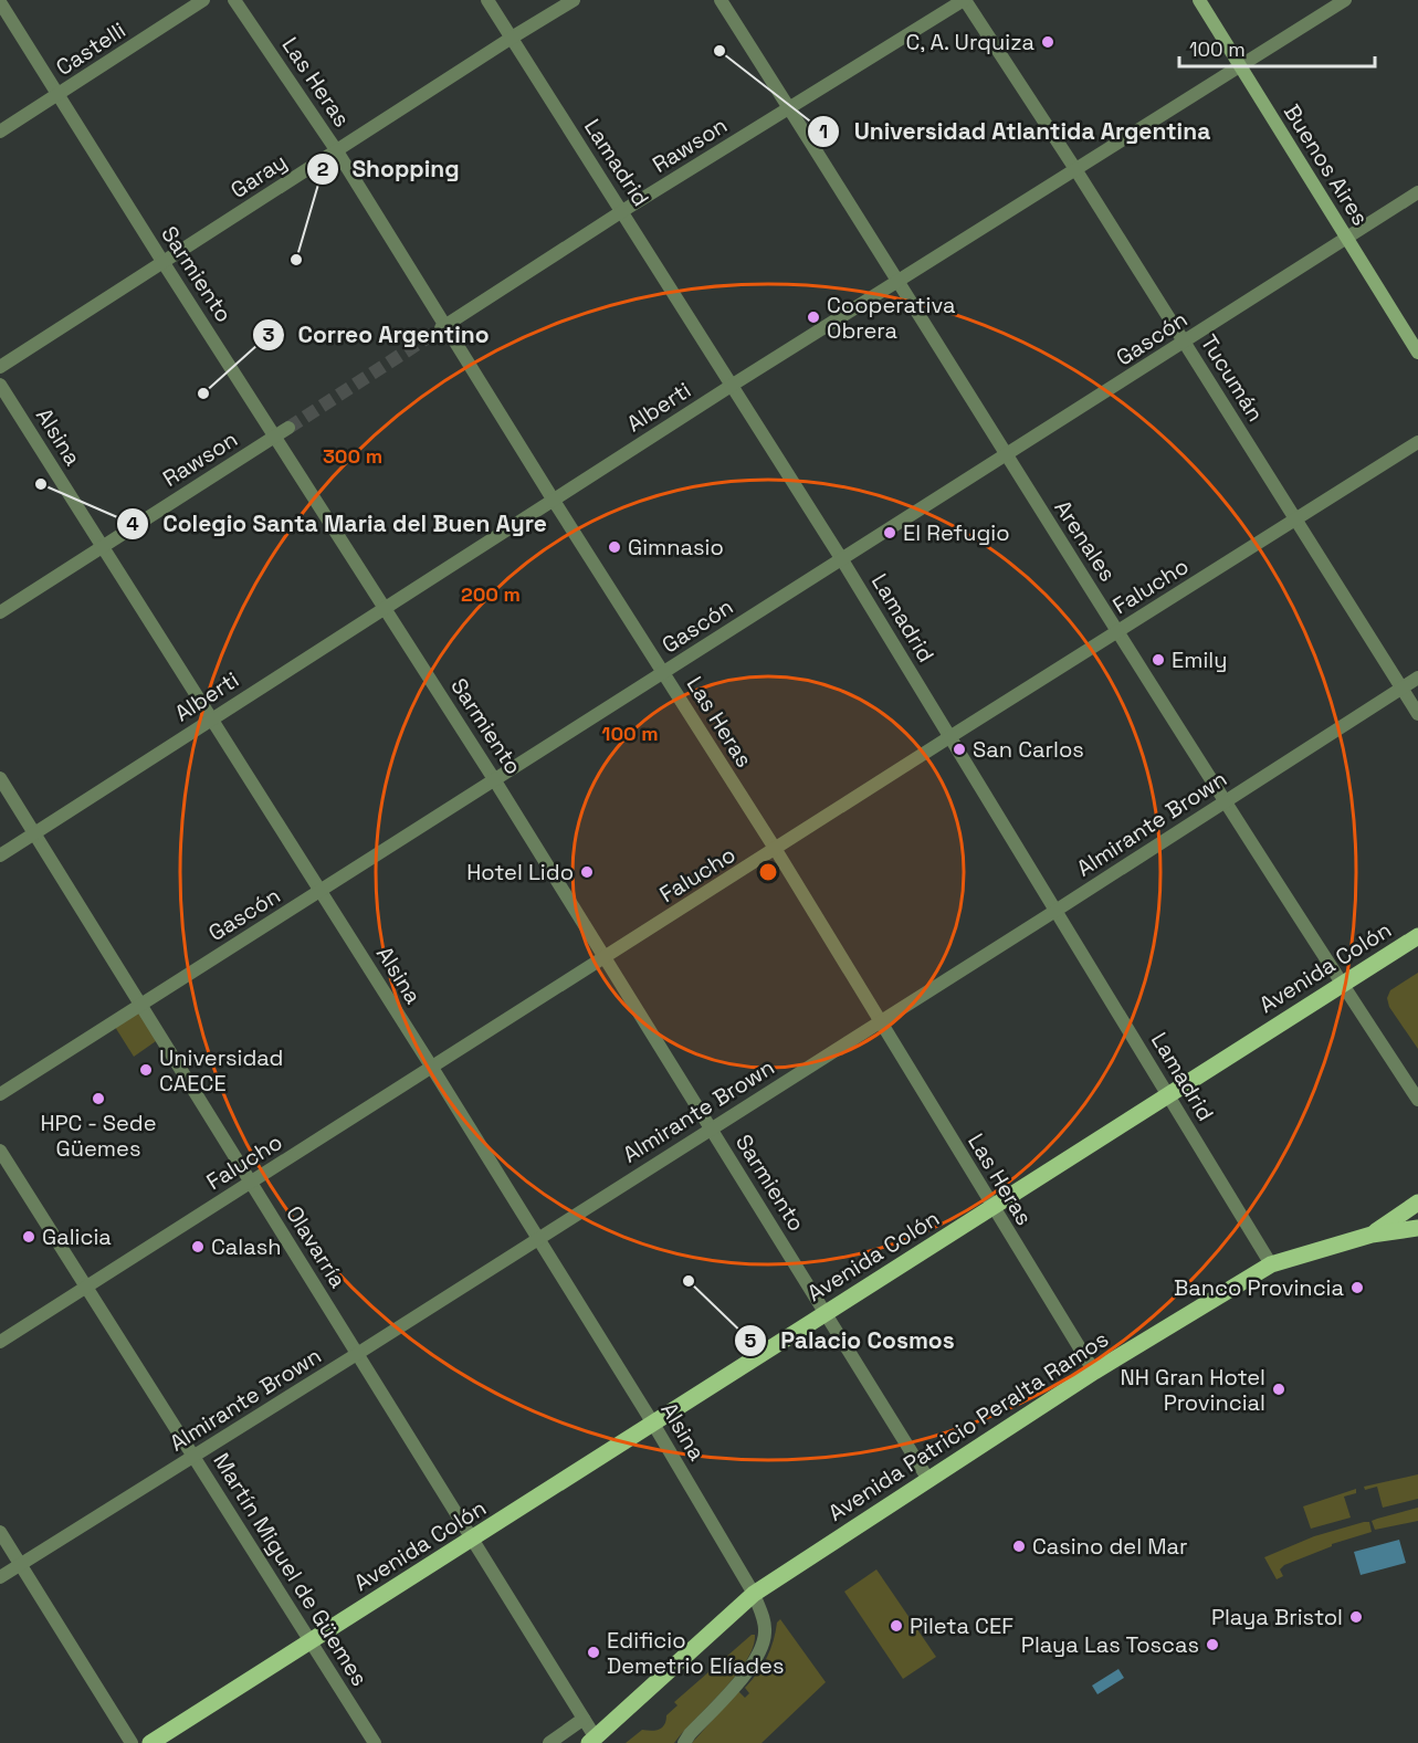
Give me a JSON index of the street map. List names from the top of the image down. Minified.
{"streets":{"main road":["Avenida Colón","Avenida Patricio Peralta Ramos"],"street":["Castelli","Las Heras","Rawson","Lamadrid","Buenos Aires","Garay","Sarmiento","Gascón","Tucumán","Alberti","Alsina","Arenales","Falucho","Almirante Brown","Olavarría","Martín Miguel de Güemes"]},"crossings":[["Castelli","Sarmiento"],["Las Heras","Rawson"],["Las Heras","Garay"],["Las Heras","Gascón"],["Las Heras","Alberti"],["Las Heras","Falucho"],["Las Heras","Almirante Brown"],["Las Heras","Avenida Colón"],["Las Heras","Avenida Patricio Peralta Ramos"],["Rawson","Lamadrid"],["Rawson","Sarmiento"],["Rawson","Tucumán"],["Rawson","Alsina"],["Rawson","Arenales"],["Lamadrid","Garay"],["Lamadrid","Gascón"],["Lamadrid","Alberti"],["Lamadrid","Falucho"],["Lamadrid","Almirante Brown"],["Lamadrid","Avenida Colón"],["Lamadrid","Avenida Patricio Peralta Ramos"],["Buenos Aires","Gascón"],["Buenos Aires","Alberti"],["Garay","Sarmiento"],["Sarmiento","Gascón"],["Sarmiento","Alberti"],["Sarmiento","Falucho"],["Sarmiento","Almirante Brown"],["Sarmiento","Avenida Colón"],["Sarmiento","Avenida Patricio Peralta Ramos"],["Gascón","Tucumán"],["Gascón","Alsina"],["Gascón","Arenales"],["Gascón","Olavarría"],["Tucumán","Alberti"],["Tucumán","Falucho"],["Tucumán","Almirante Brown"],["Alberti","Alsina"],["Alberti","Arenales"],["Alberti","Olavarría"],["Alsina","Falucho"],["Alsina","Almirante Brown"],["Alsina","Avenida Colón"],["Alsina","Avenida Patricio Peralta Ramos"],["Arenales","Falucho"],["Arenales","Almirante Brown"],["Arenales","Avenida Colón"],["Falucho","Olavarría"],["Falucho","Martín Miguel de Güemes"],["Almirante Brown","Olavarría"],["Almirante Brown","Martín Miguel de Güemes"],["Avenida Colón","Olavarría"],["Avenida Colón","Martín Miguel de Güemes"],["Olavarría","Avenida Patricio Peralta Ramos"]],"places":["C, A. Urquiza","Universidad Atlantida Argentina","Shopping","Cooperativa Obrera","Correo Argentino","Colegio Santa Maria del Buen Ayre","El Refugio","Gimnasio","Emily","San Carlos","Hotel Lido","Universidad CAECE","HPC - Sede Güemes","Galicia","Calash","Palacio Cosmos","Banco Provincia","NH Gran Hotel Provincial","Casino del Mar","Playa Bristol","Pileta CEF","Playa Las Toscas","Edificio Demetrio Elíades"],"scale_bar":"100 m","rings":["300 m","200 m","100 m"]}
